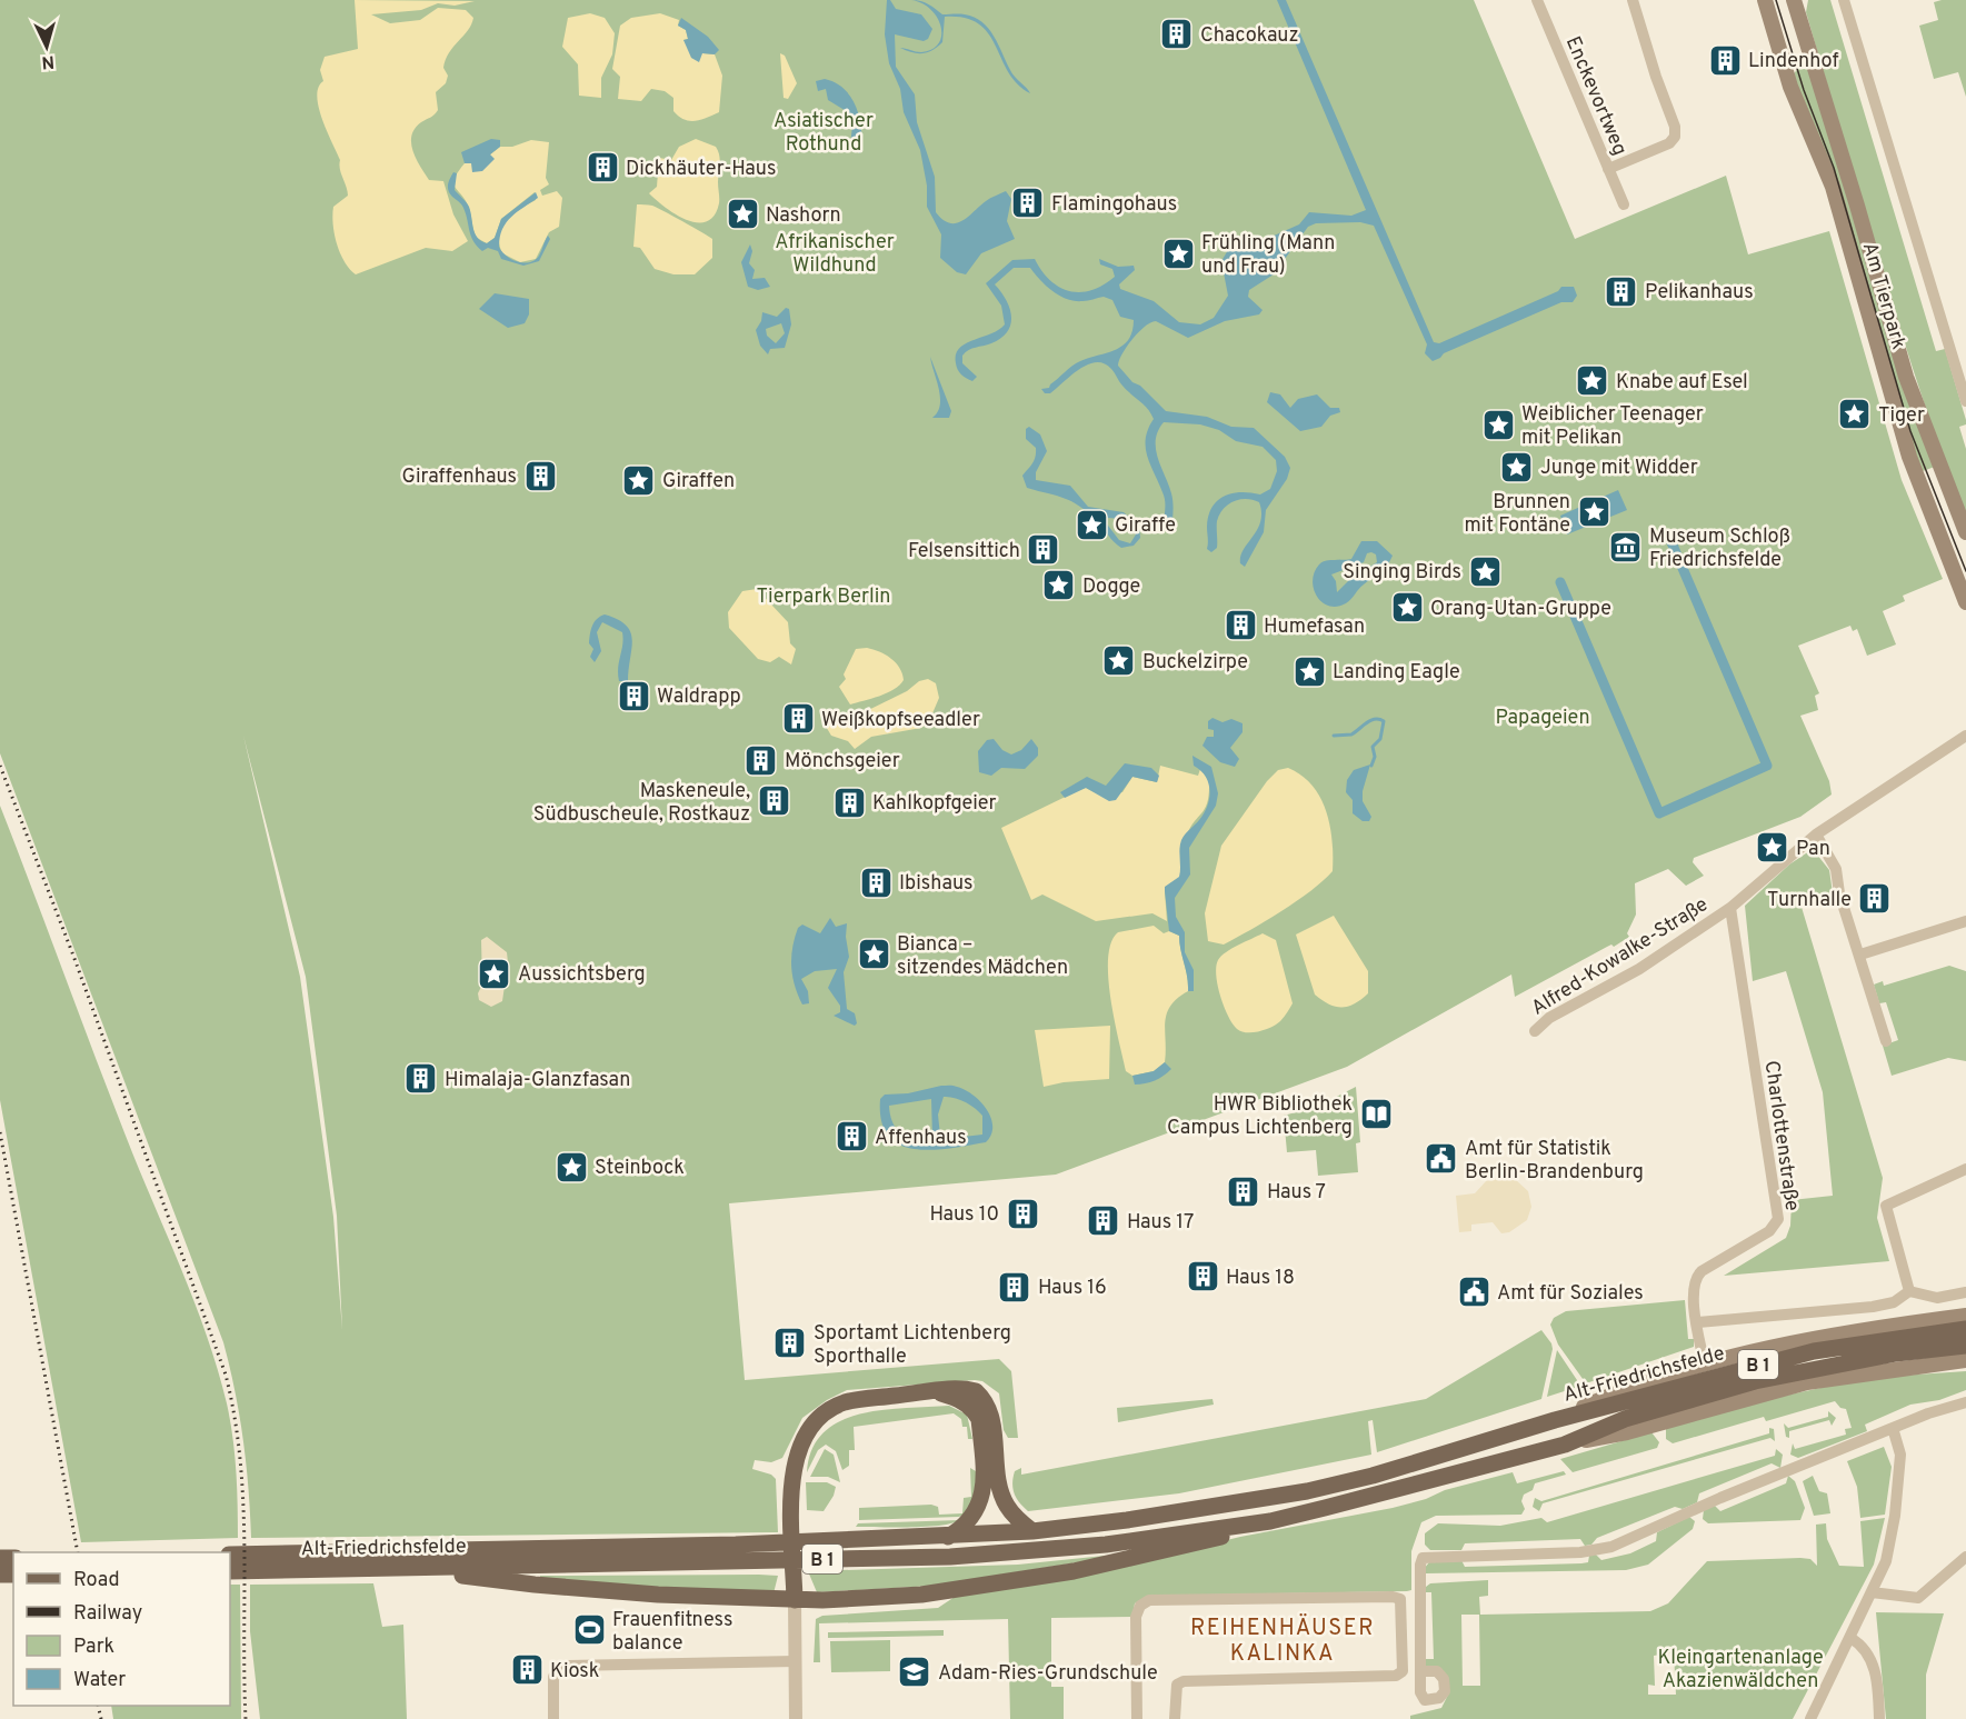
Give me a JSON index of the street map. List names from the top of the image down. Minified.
{"streets":{"main road":["Am Tierpark","B 1","Alt-Friedrichsfelde"],"street":["Enckevortweg","Alfred-Kowalke-Straße","Charlottenstraße"]},"crossings":[["Alfred-Kowalke-Straße","Charlottenstraße"],["Charlottenstraße","Alt-Friedrichsfelde"],["B 1","Alt-Friedrichsfelde"]],"districts":["REIHENHÄUSER KALINKA"],"parks":["Asiatischer Rothund","Afrikanischer Wildhund","Tierpark Berlin","Papageien","Kleingartenanlage Akazienwäldchen"],"places":{"building":["Chacokauz","Lindenhof","Dickhäuter-Haus","Flamingohaus","Pelikanhaus","Giraffenhaus","Felsensittich","Humefasan","Waldrapp","Weißkopfseeadler","Mönchsgeier","Maskeneule, Südbuscheule, Rostkauz","Kahlkopfgeier","Ibishaus","Turnhalle","Himalaja-Glanzfasan","Affenhaus","Haus 7","Haus 10","Haus 17","Haus 18","Haus 16","Sportamt Lichtenberg Sporthalle","Kiosk"],"place":["Nashorn","Frühling (Mann und Frau)","Knabe auf Esel","Tiger","Weiblicher Teenager mit Pelikan","Junge mit Widder","Giraffen","Brunnen mit Fontäne","Giraffe","Singing Birds","Dogge","Orang-Utan-Gruppe","Buckelzirpe","Landing Eagle","Pan","Bianca – sitzendes Mädchen","Aussichtsberg","Steinbock"],"museum":["Museum Schloß Friedrichsfelde"],"library":["HWR Bibliothek Campus Lichtenberg"],"public building":["Amt für Statistik Berlin-Brandenburg","Amt für Soziales"],"sports":["Frauenfitness balance"],"school or university":["Adam-Ries-Grundschule"]},"legend":["Road","Railway","Park","Water"],"north":"bottom"}
